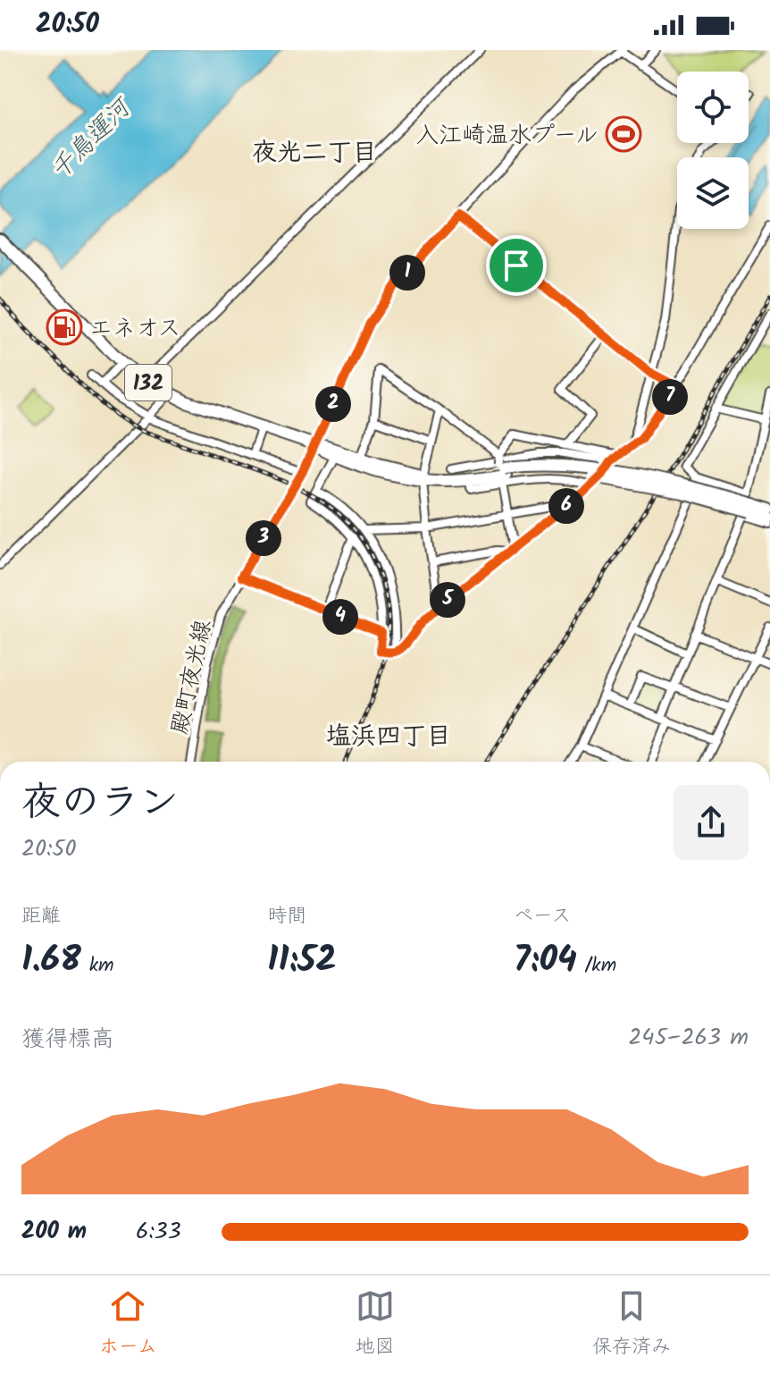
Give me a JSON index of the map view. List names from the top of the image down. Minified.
{"streets":{"highway":["132"],"street":["殿町夜光線"]},"crossings":[["132","殿町夜光線"]],"districts":["夜光二丁目","塩浜四丁目"],"water":["千鳥運河"],"places":{"sports":["入江崎温水プール"],"fuel station":["エネオス"]},"page":{"status":"20:50","pins":["1","7","2","6","3","5","4"],"heading":["夜のラン","20:50"],"stats":[["距離","1.68 km"],["時間","11:52"],["ペース","7:04 /km"]],"chart":["獲得標高","245–263 m"],"list":[{"name":"200 m","note":"6:33"}],"tabs":["ホーム","地図","保存済み"]}}
